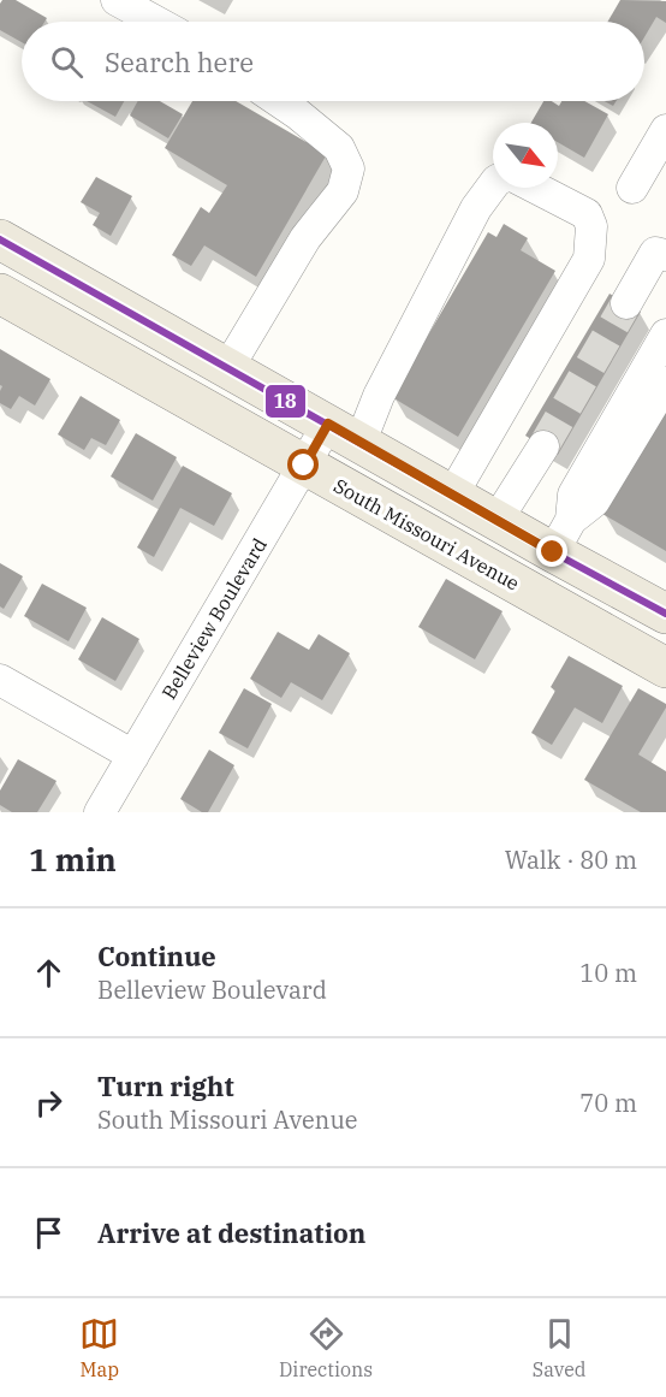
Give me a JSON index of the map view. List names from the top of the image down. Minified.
{"streets":{"main road":["South Missouri Avenue"],"street":["Belleview Boulevard"]},"crossings":[["South Missouri Avenue","Belleview Boulevard"]],"lines":["transit line 18"],"north":"bottom right","page":{"search":"Search here","heading":["1 min","Walk · 80 m"],"list":[["Continue","Belleview Boulevard","10 m"],["Turn right","South Missouri Avenue","70 m"],"Arrive at destination"],"nav":["Map","Directions","Saved"]}}
